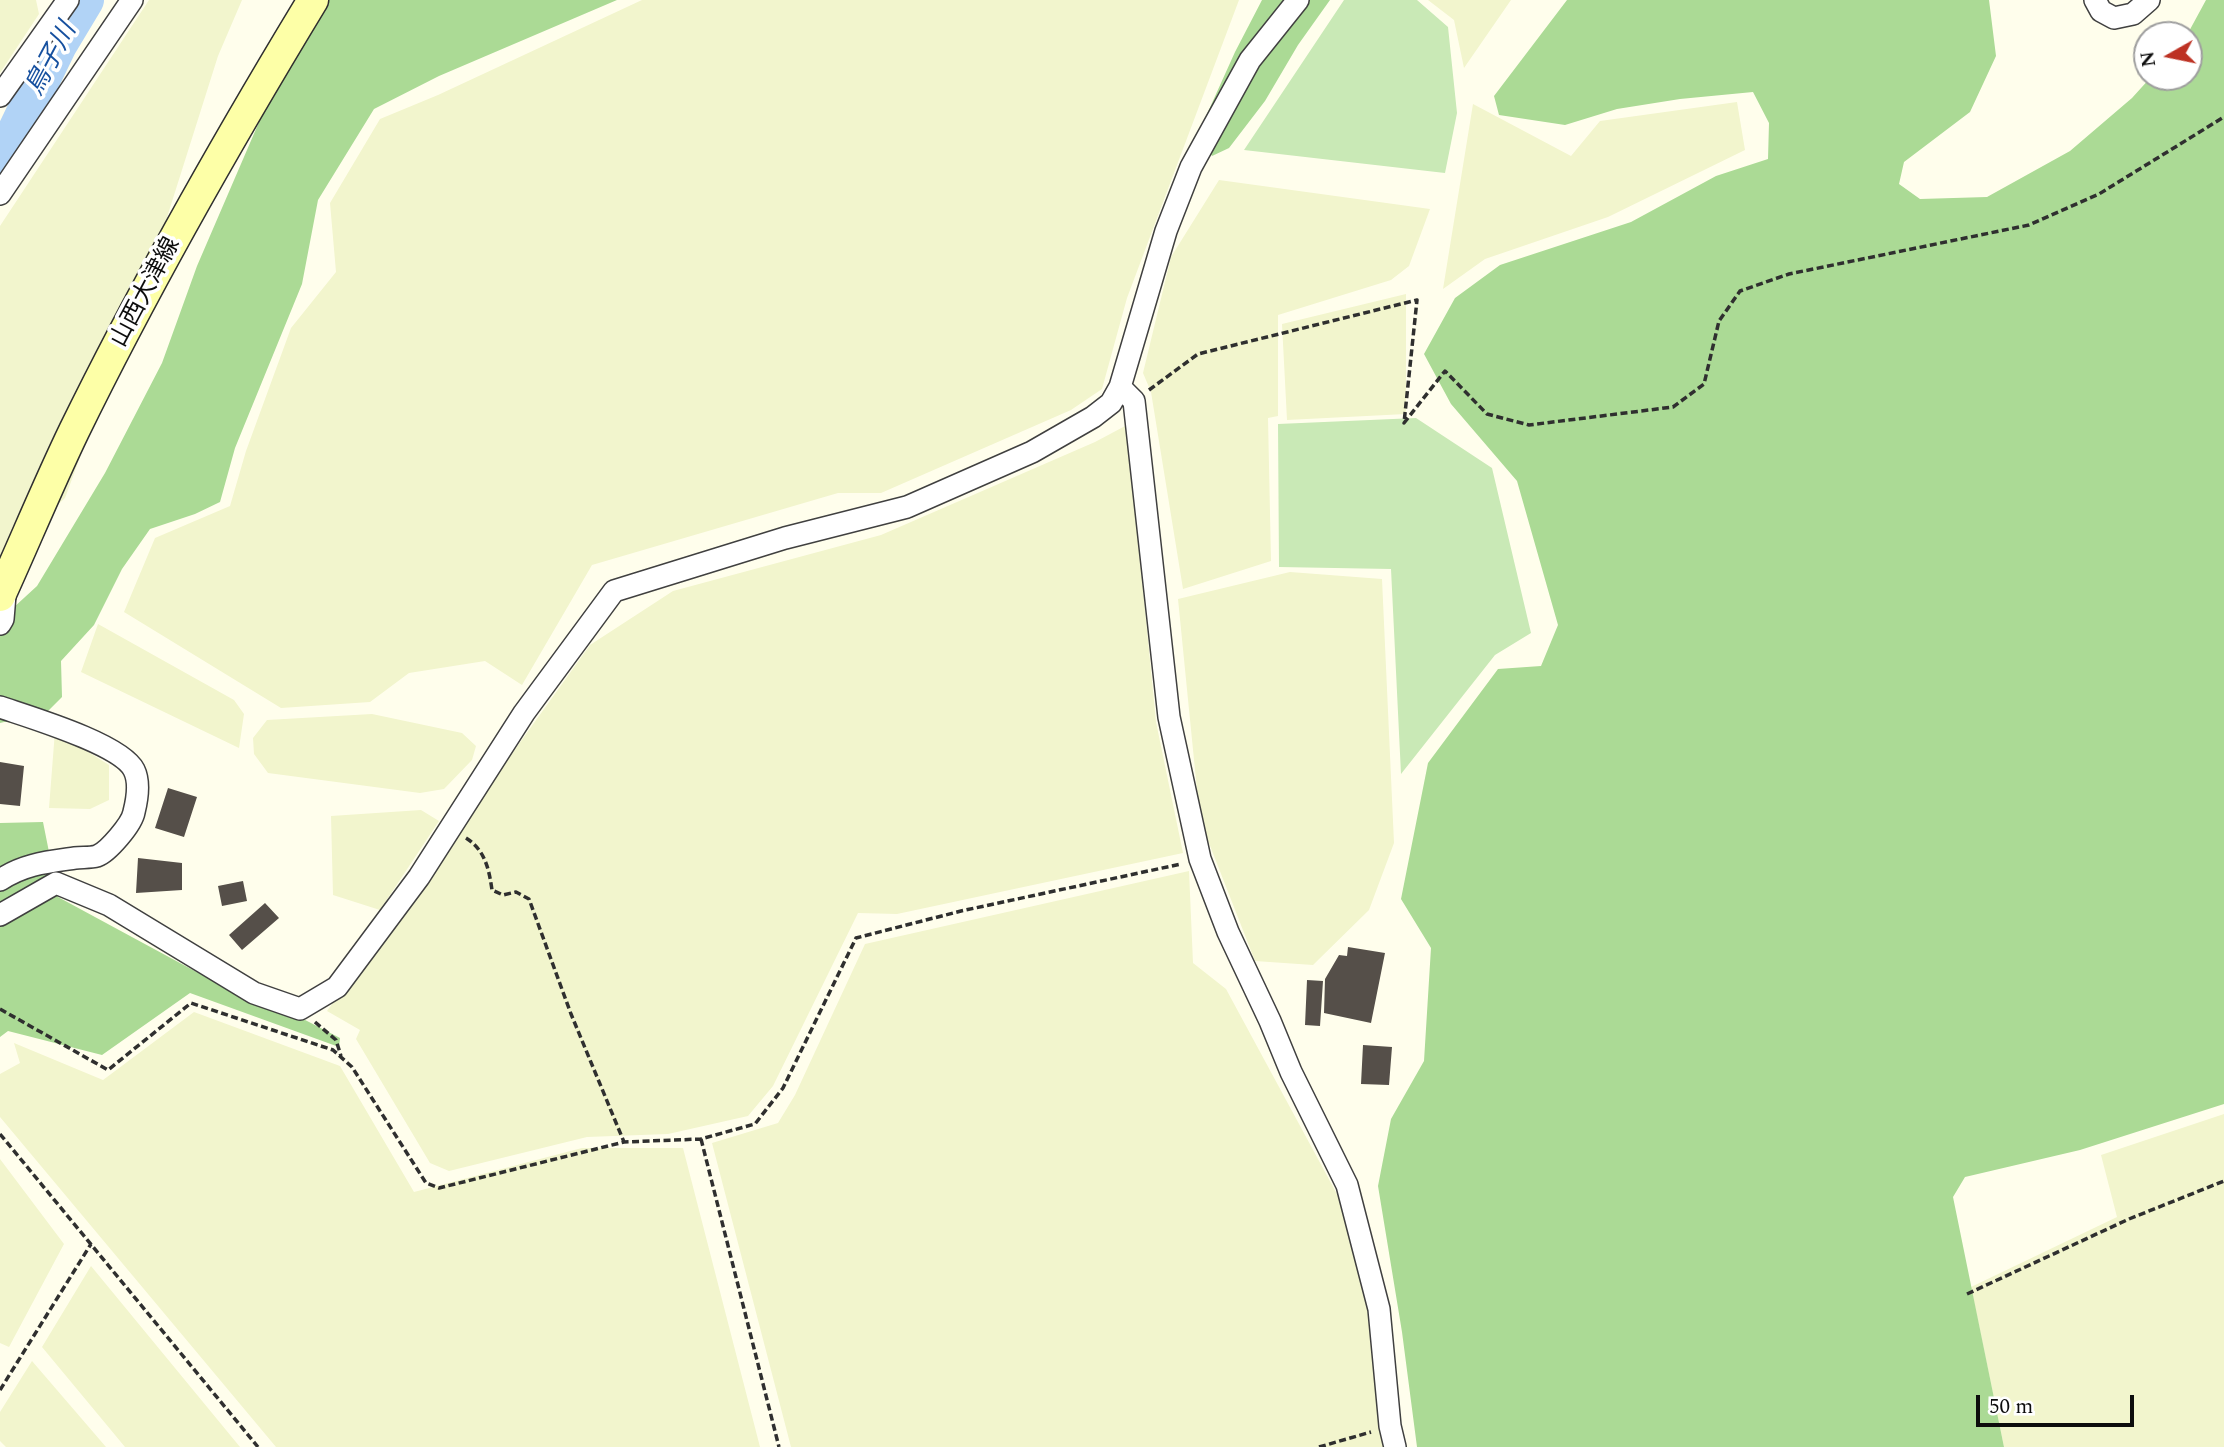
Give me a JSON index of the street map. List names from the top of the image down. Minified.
{"streets":{"main road":["山西大津線"]},"water":["鳥子川"],"scale_bar":"50 m","north":"left"}
